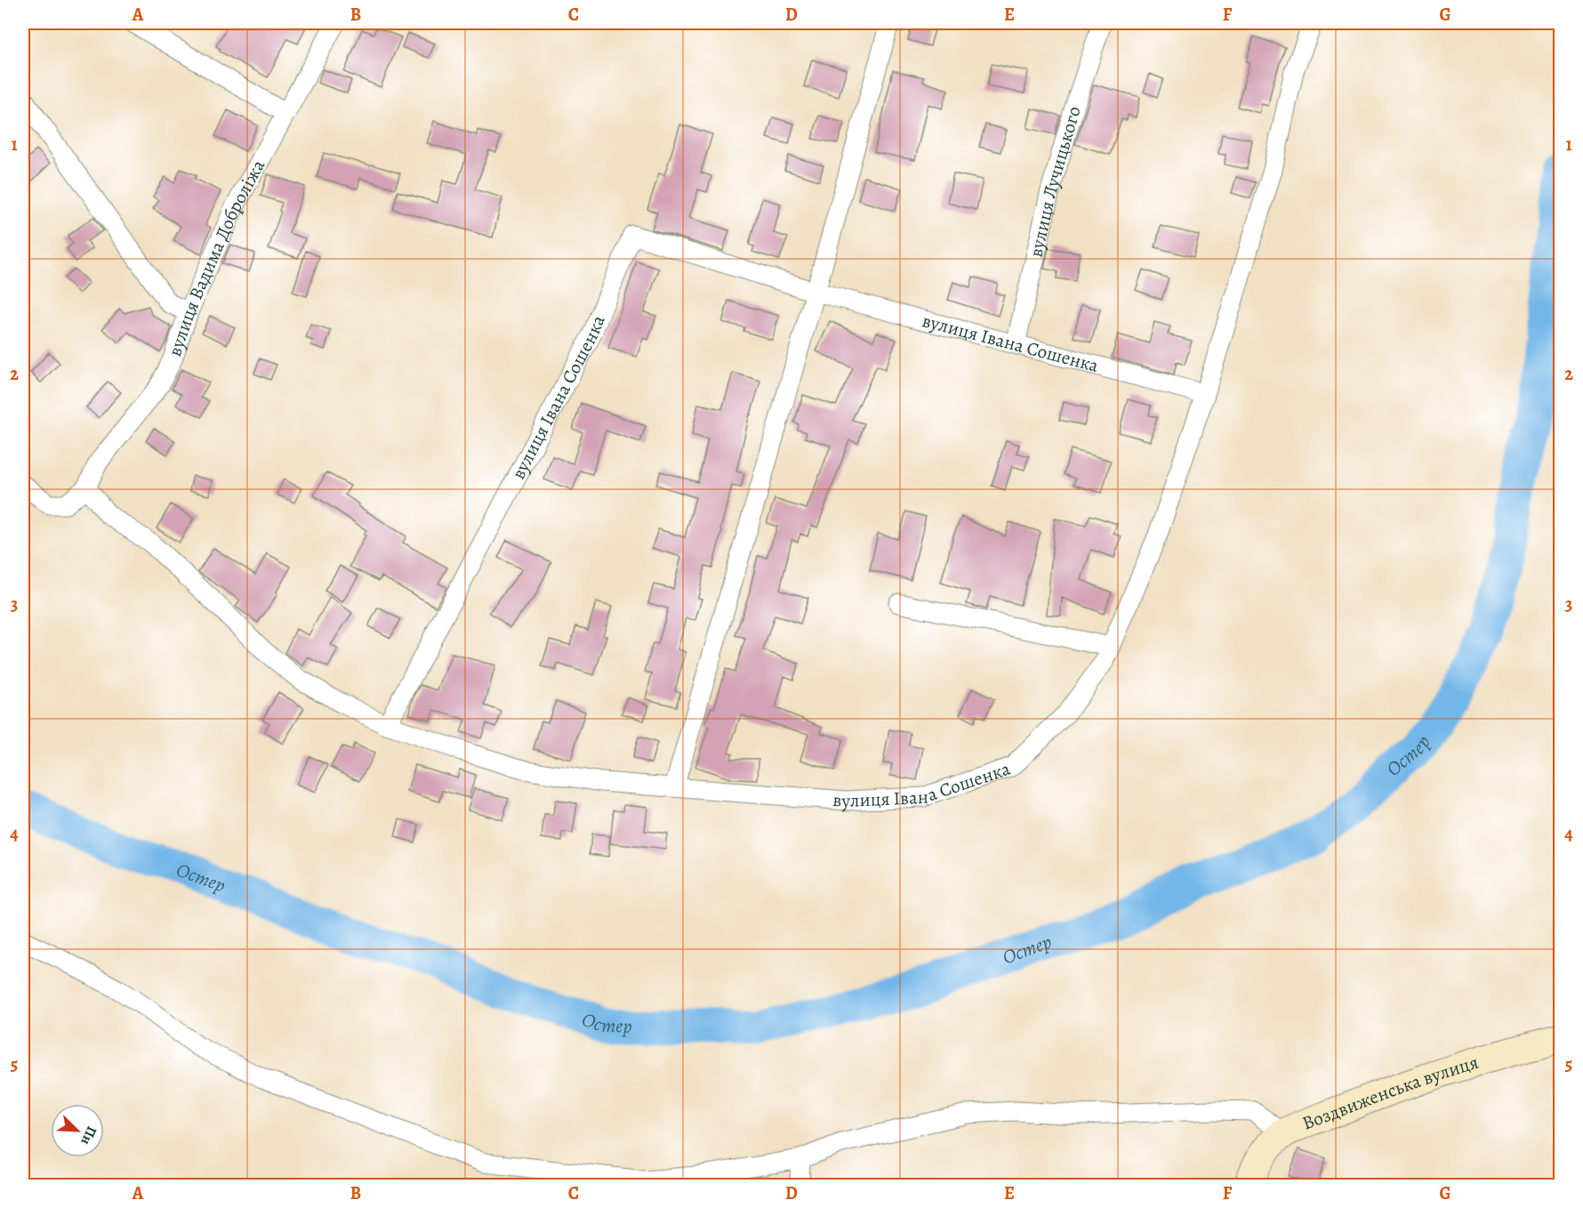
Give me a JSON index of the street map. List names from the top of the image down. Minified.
{"streets":{"street":["вулиця Лучицького","вулиця Вадима Доброліжа","вулиця Івана Сошенка","Воздвиженська вулиця"]},"crossings":[["вулиця Лучицького","вулиця Івана Сошенка"],["вулиця Вадима Доброліжа","вулиця Івана Сошенка"]],"water":["Остер"],"north":"bottom right","grid":{"columns":["A","B","C","D","E","F","G"],"rows":["1","2","3","4","5"]}}
